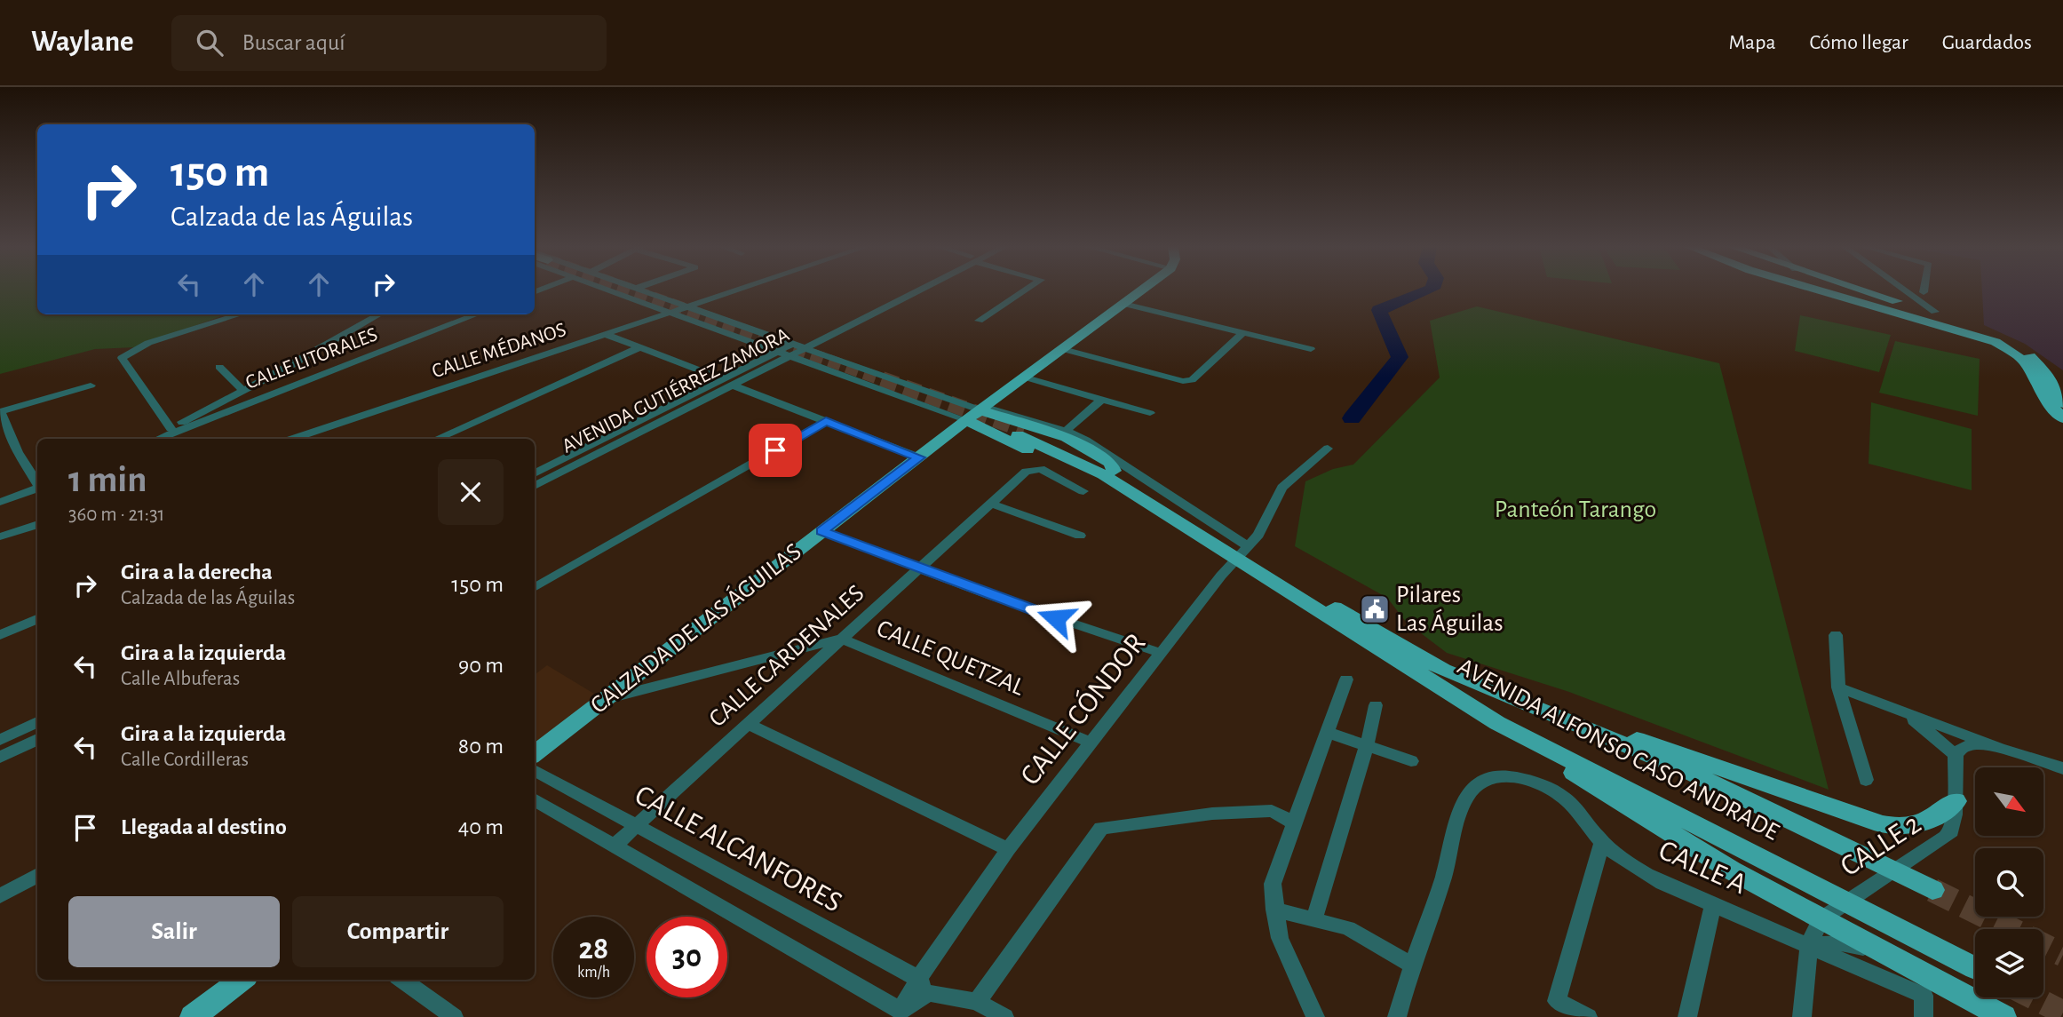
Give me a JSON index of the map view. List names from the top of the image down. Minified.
{"streets":{"main road":["CALZADA DE LAS ÁGUILAS","AVENIDA ALFONSO CASO ANDRADE"],"street":["CALLE MÉDANOS","CALLE LITORALES","AVENIDA GUTIÉRREZ ZAMORA","CALLE CARDENALES","CALLE QUETZAL","CALLE CÓNDOR","CALLE 2","CALLE ALCANFORES","CALLE A"]},"crossings":[["CALZADA DE LAS ÁGUILAS","CALLE QUETZAL"],["CALLE CARDENALES","CALLE QUETZAL"],["CALLE CARDENALES","CALLE ALCANFORES"],["CALLE QUETZAL","CALLE CÓNDOR"],["CALLE CÓNDOR","CALLE ALCANFORES"]],"parks":["Panteón Tarango"],"places":{"public building":["Pilares Las Águilas"]},"north":"bottom right","page":{"header":"Waylane","search":"Buscar aquí","nav":["Mapa","Cómo llegar","Guardados"],"turn":["150 m","Calzada de las Águilas"],"heading":["1 min","360 m · 21:31"],"list":[{"name":"Gira a la derecha","note":"Calzada de las Águilas","value":"150 m"},{"name":"Gira a la izquierda","note":"Calle Albuferas","value":"90 m"},{"name":"Gira a la izquierda","note":"Calle Cordilleras","value":"80 m"},{"name":"Llegada al destino","value":"40 m"}],"buttons":["Salir","Compartir"],"speed":"28 km/h","limit":"30"}}
